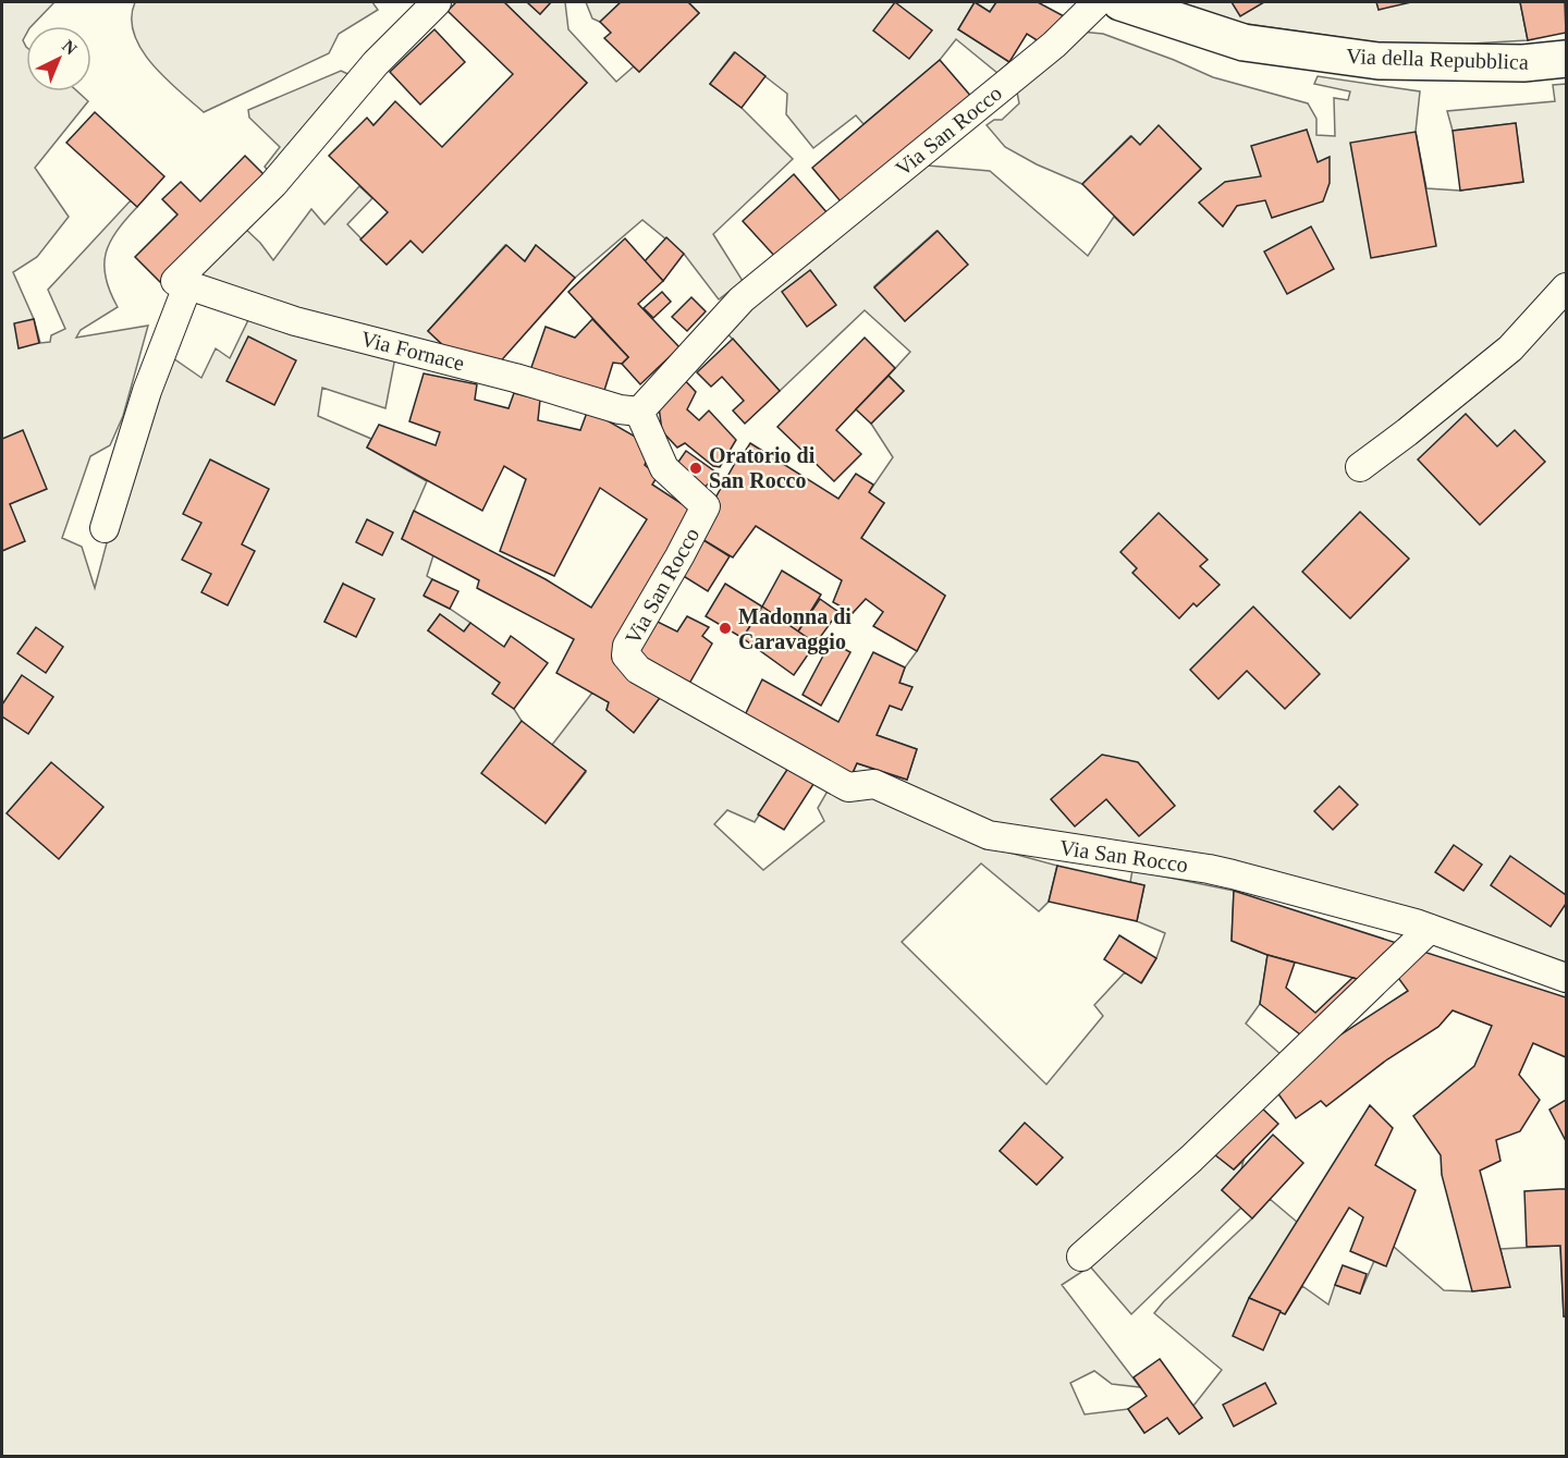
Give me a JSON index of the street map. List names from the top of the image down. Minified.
{"streets":{"main road":["Via della Repubblica"],"street":["Via San Rocco","Via Fornace"]},"crossings":[["Via San Rocco","Via Fornace"]],"places":["Oratorio di San Rocco","Madonna di Caravaggio"],"north":"top right"}
